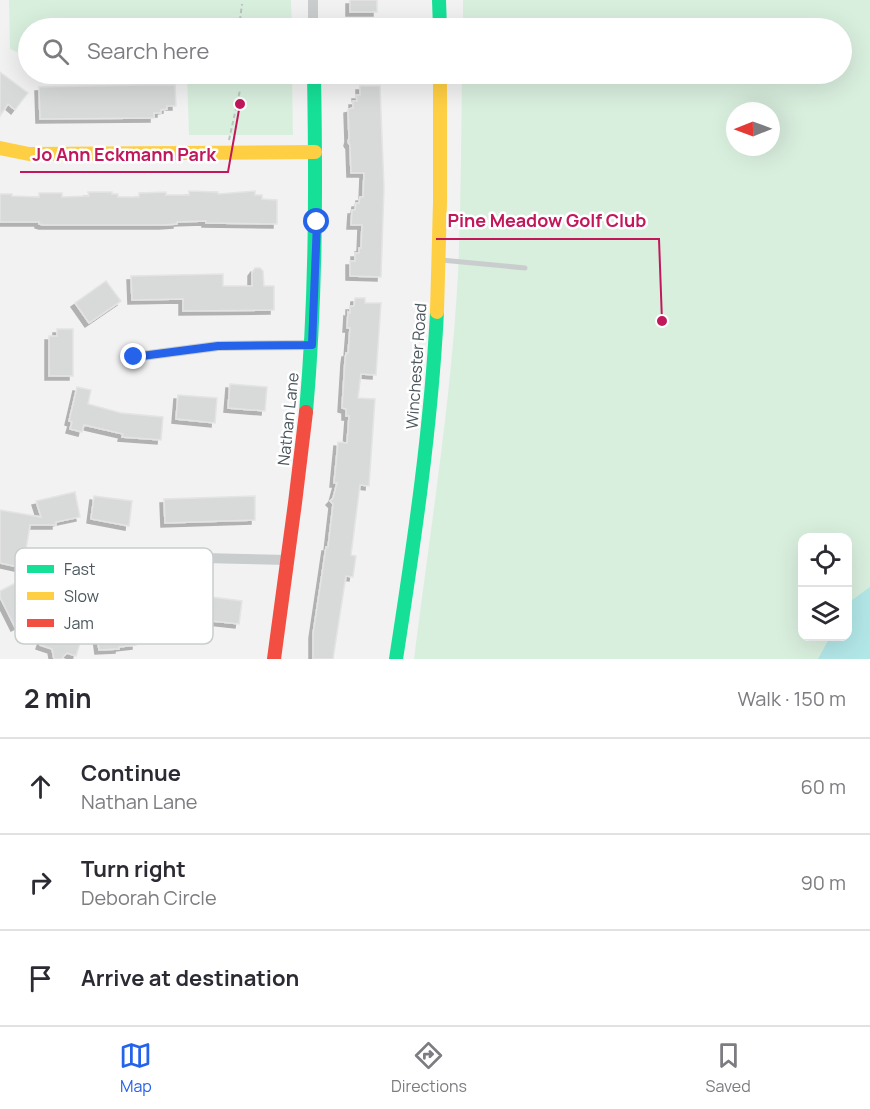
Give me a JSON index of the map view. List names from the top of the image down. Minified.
{"streets":{"street":["Winchester Road","Nathan Lane"]},"places":["Jo Ann Eckmann Park","Pine Meadow Golf Club"],"legend":["Fast","Slow","Jam"],"north":"left","page":{"search":"Search here","heading":["2 min","Walk · 150 m"],"list":[["Continue","Nathan Lane","60 m"],["Turn right","Deborah Circle","90 m"],"Arrive at destination"],"nav":["Map","Directions","Saved"]}}
